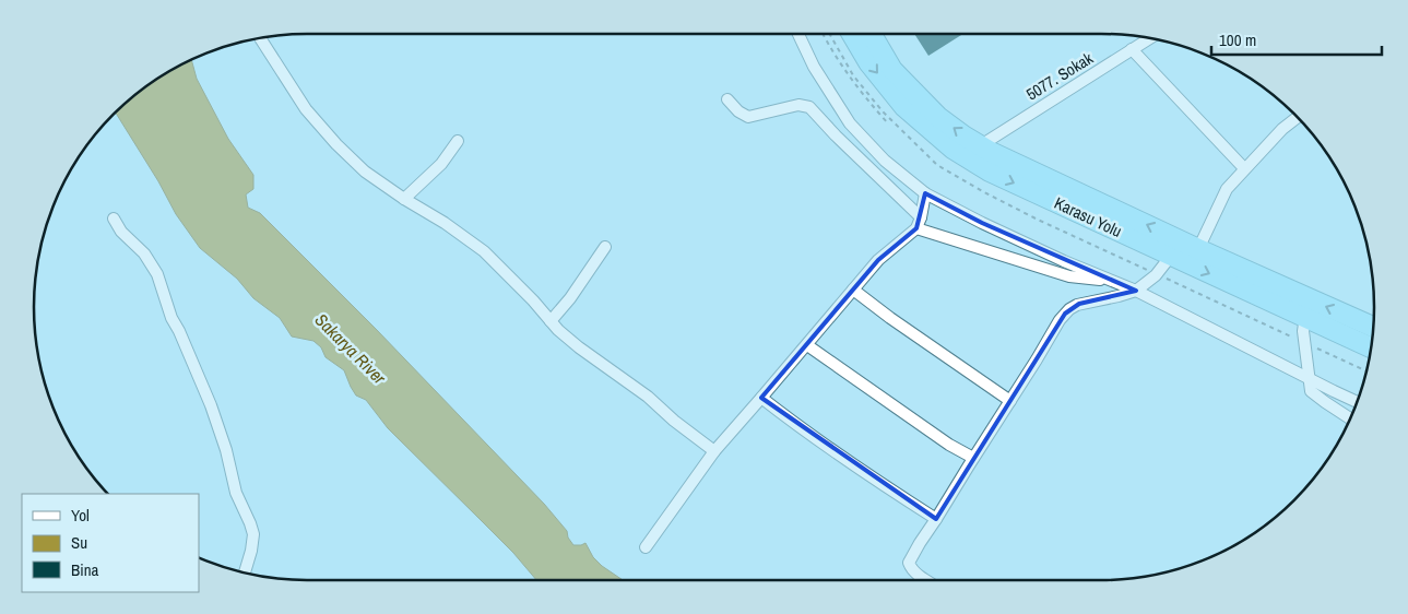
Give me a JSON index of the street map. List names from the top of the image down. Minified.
{"streets":{"highway":["Karasu Yolu"],"street":["5077. Sokak"]},"crossings":[["5077. Sokak","Karasu Yolu"]],"water":["Sakarya River"],"legend":["Yol","Su","Bina"],"scale_bar":"100 m"}
